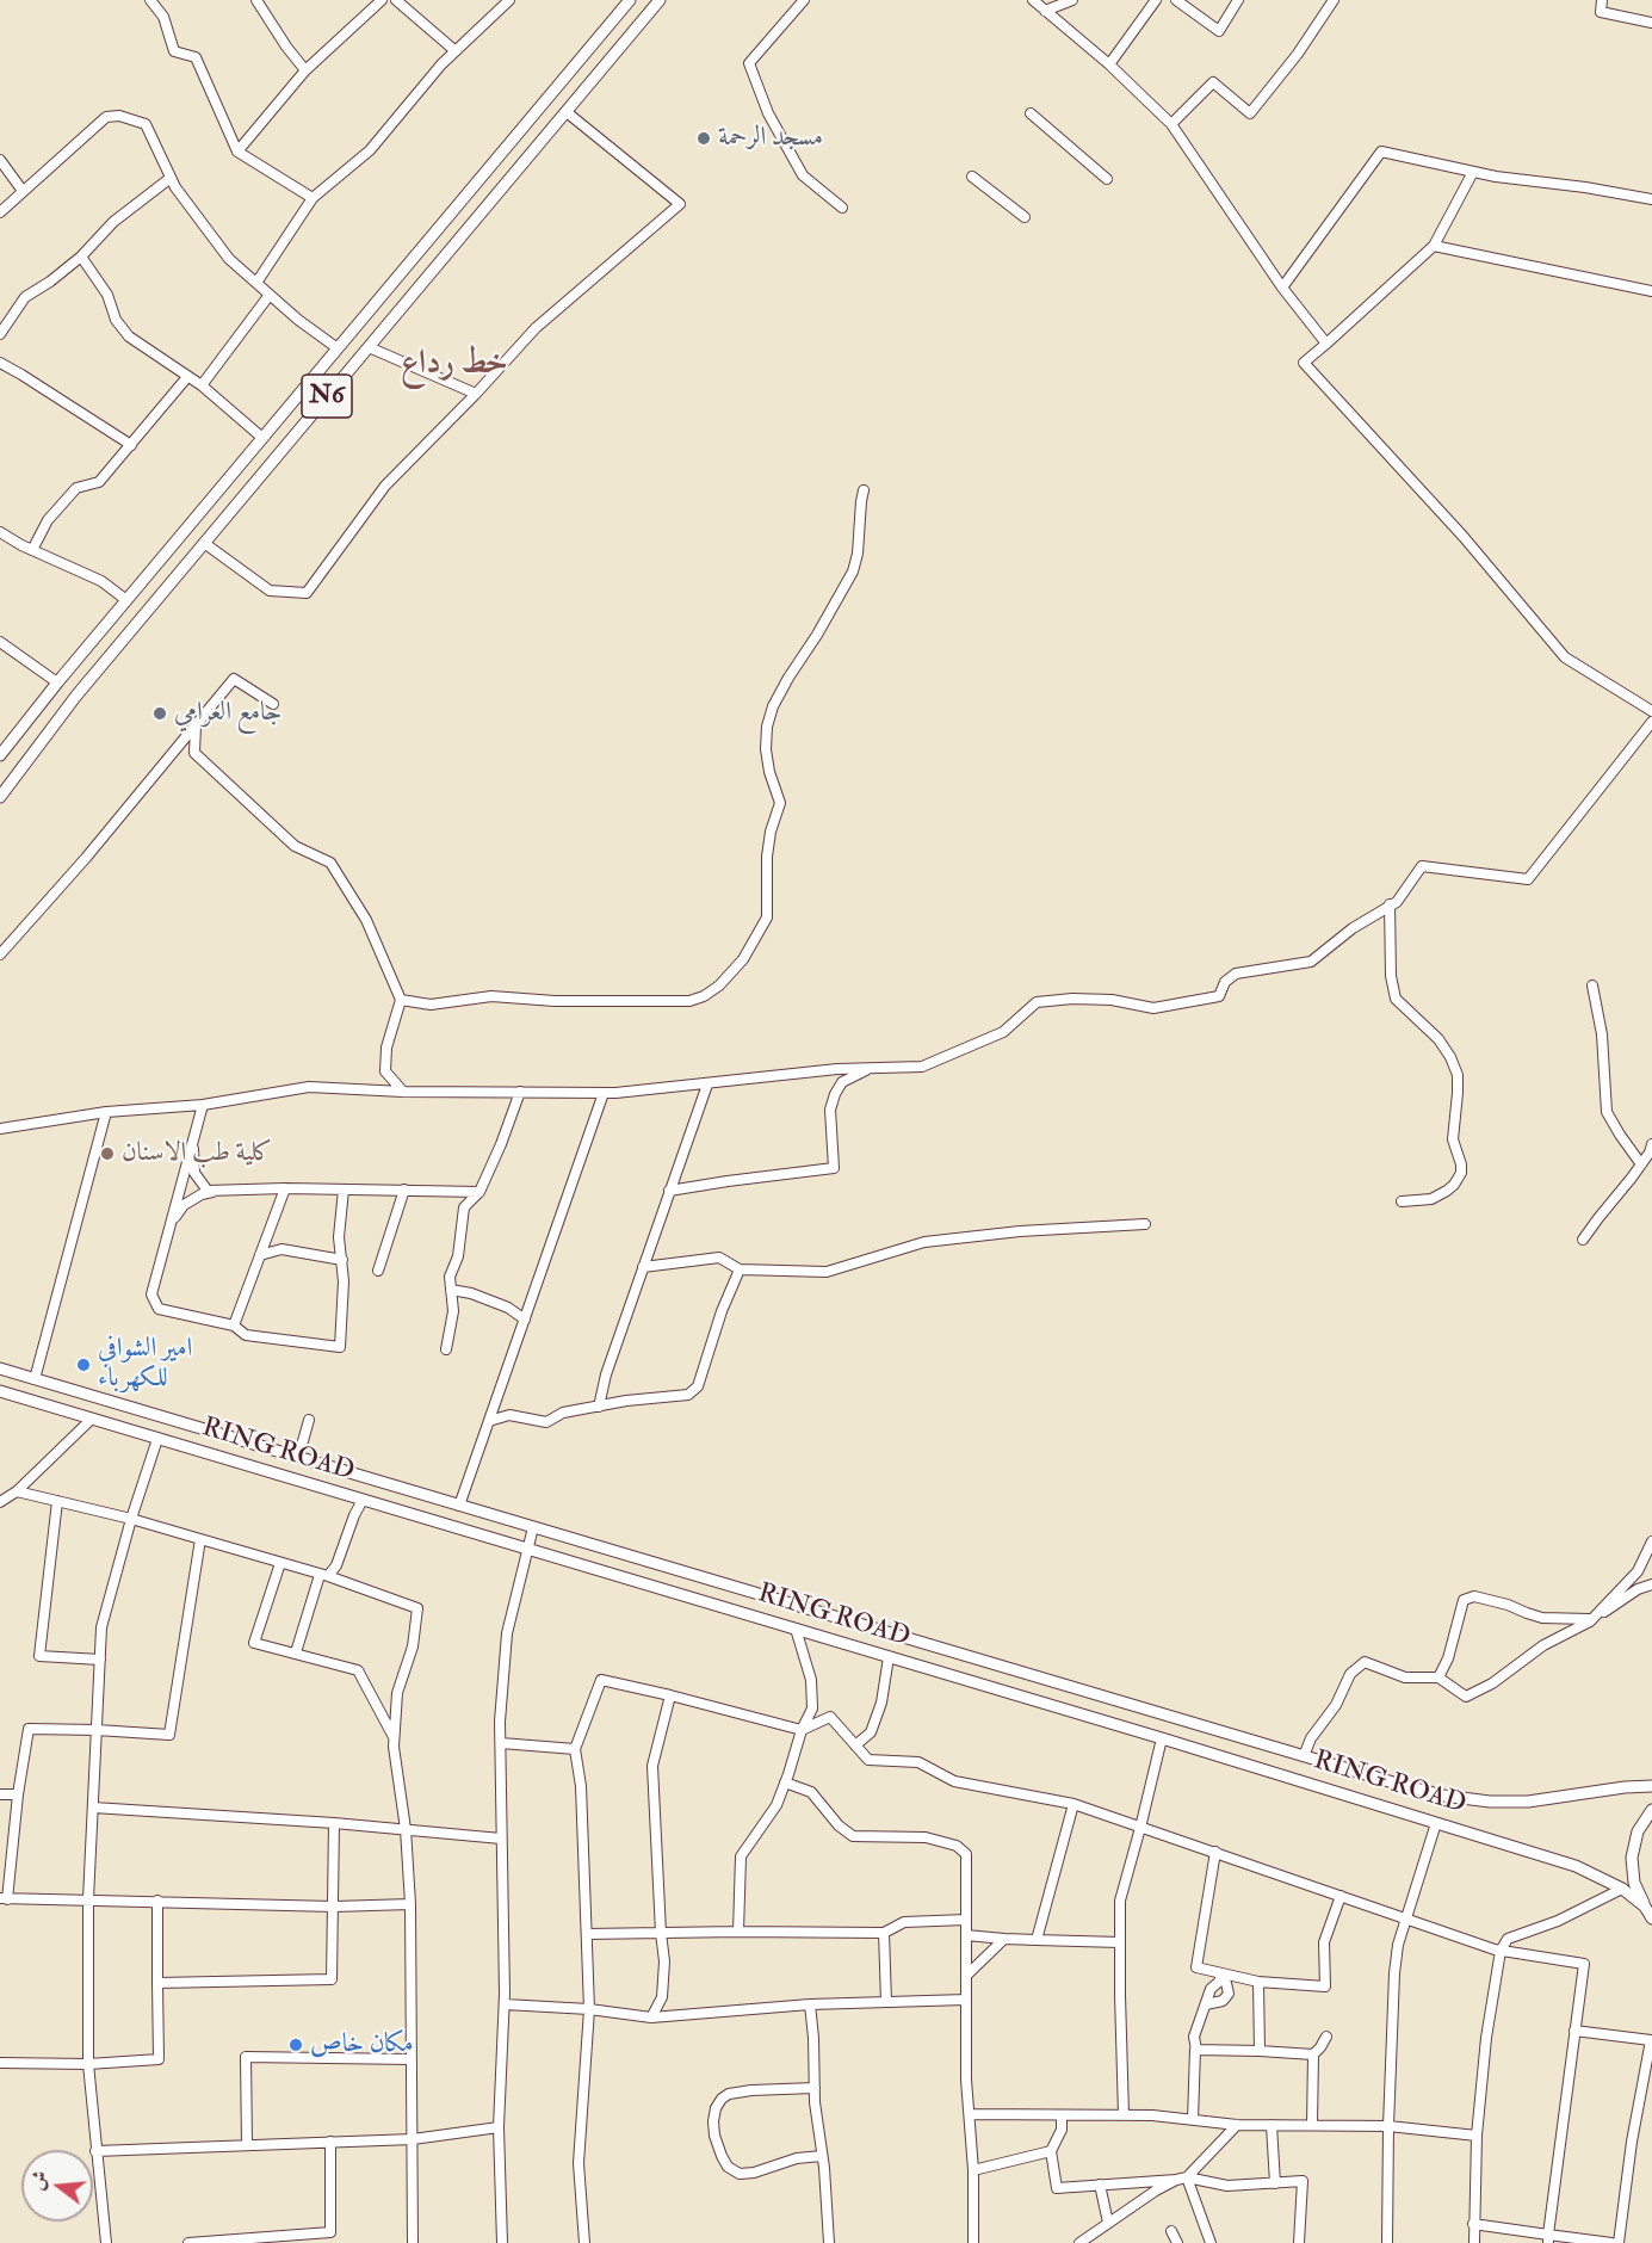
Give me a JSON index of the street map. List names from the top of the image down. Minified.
{"streets":{"main road":["N6","RING ROAD"]},"districts":["خط رداع"],"places":["مسجد الرحمة","جامع العرامي","كلية طب الاسنان","امير الشوافي للكهرباء","مكان خاص"],"north":"left"}
